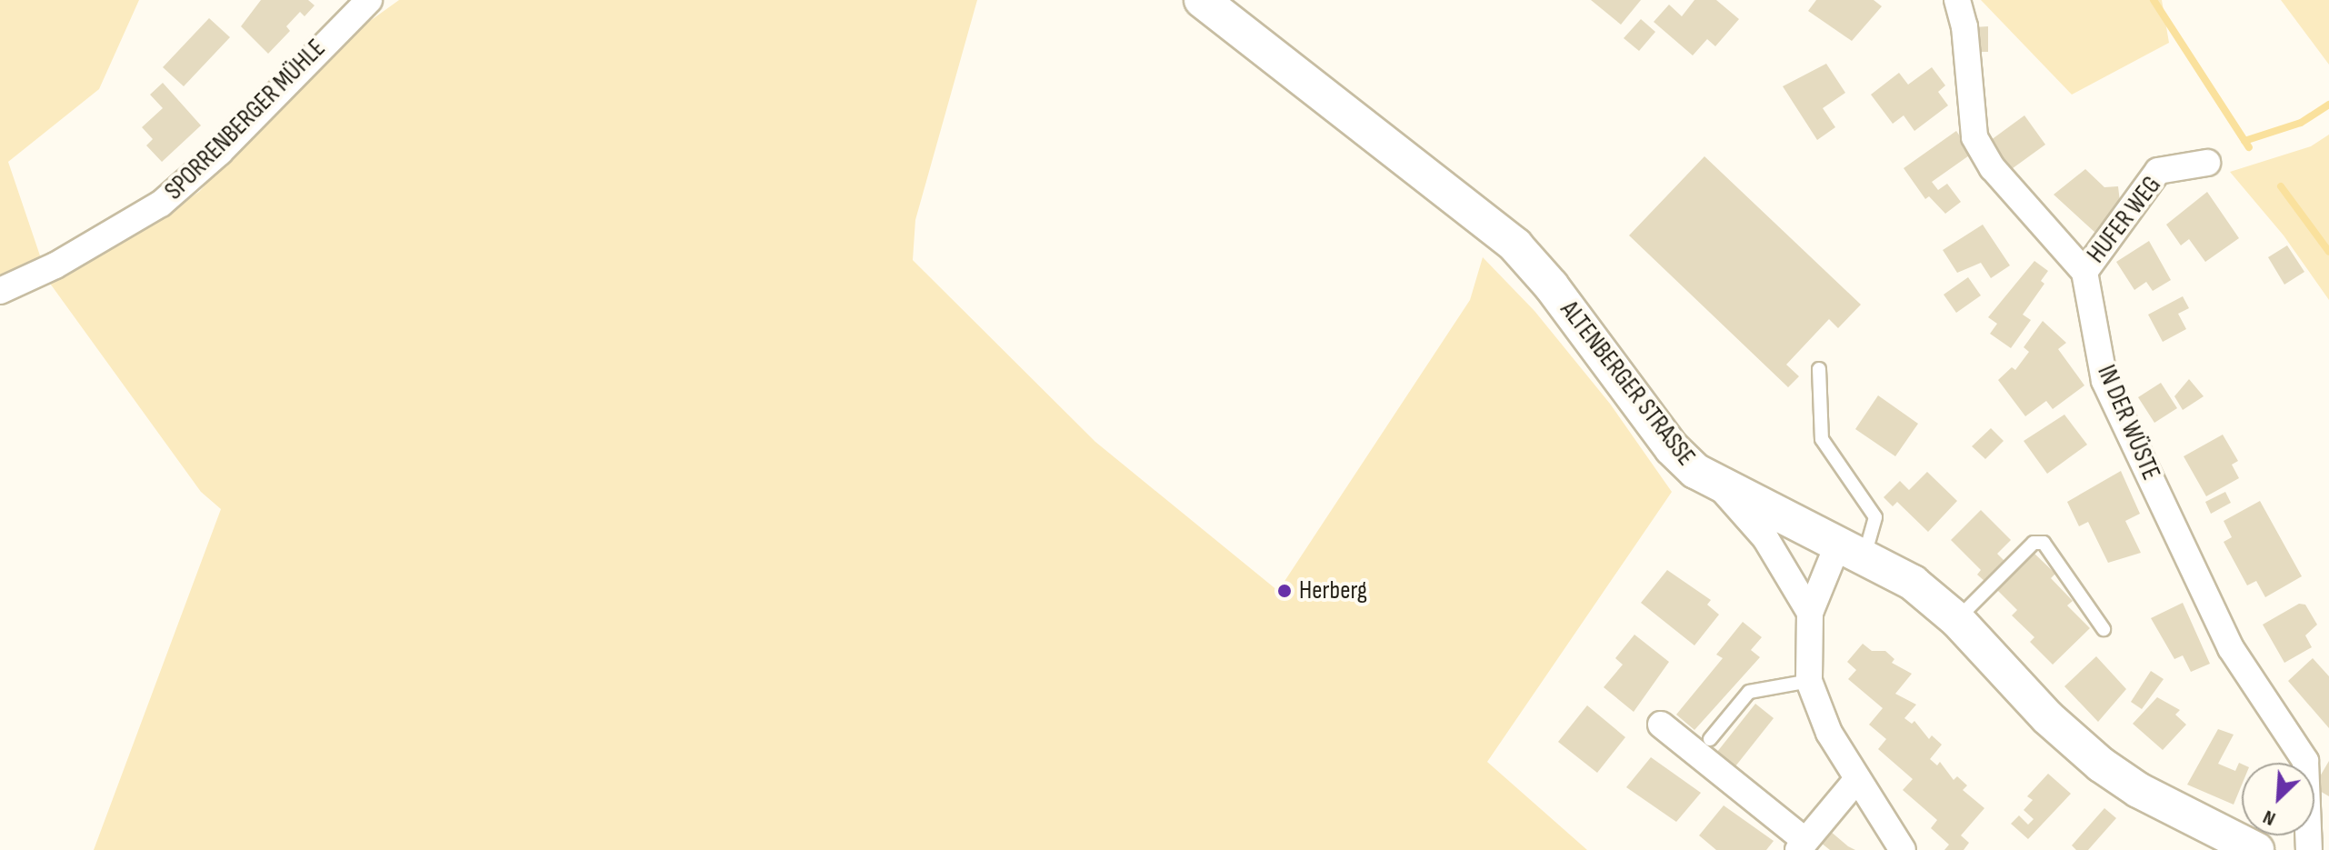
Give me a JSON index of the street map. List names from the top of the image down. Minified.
{"streets":{"main road":["ALTENBERGER STRASSE"],"street":["SPORRENBERGER MÜHLE","HUFER WEG","IN DER WÜSTE"]},"crossings":[["HUFER WEG","IN DER WÜSTE"]],"places":["Herberg"],"north":"bottom left"}
